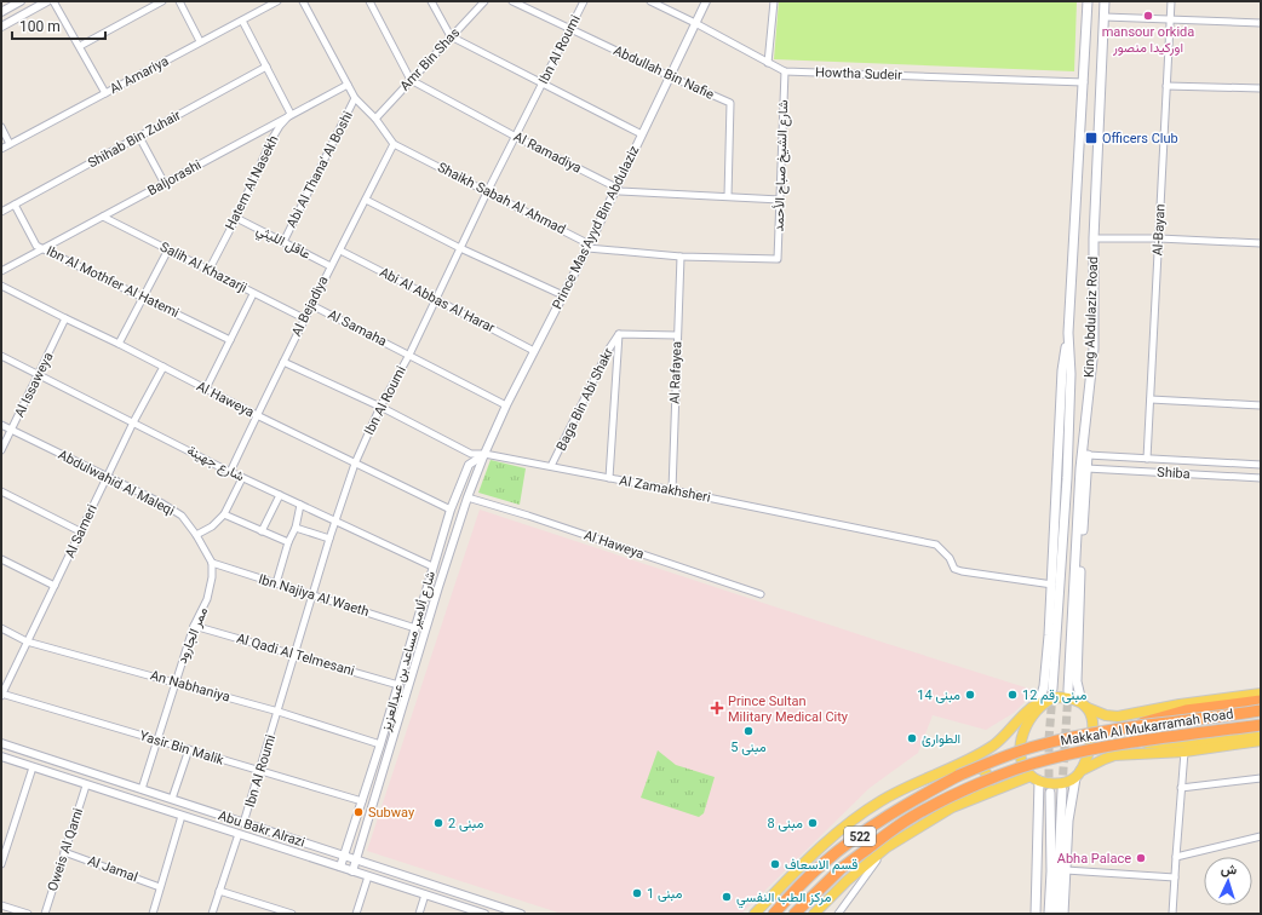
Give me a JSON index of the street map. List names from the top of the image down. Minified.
{"streets":{"highway":["Makkah Al Mukarramah Road","522"],"main road":["King Abdulaziz Road"],"street":["Ibn Al Roumi","Amr Bin Shas","Abdullah Bin Nafie","Howtha Sudeir","Al Amariya","Shihab Bin Zuhair","Al Ramadiya","شارع الشيخ صباح الأحمد","Abi Al Thana' Al Boshi","Baljorashi","Hatem Al Nasekh","Shaikh Sabah Al Ahmad","Prince Mas'Ayyd Bin Abdulaziz","Al-Bayan","عاقل الليثي","Salih Al Khazarji","Ibn Al Mothfer Al Hatemi","Abi Al Abbas Al Harar","Al Bejadiya","Al Samaha","Al Rafayea","Al Issaweya","Al Haweya","Baga Bin Abi Shakr","شارع جهينة","Shiba","Abdulwahid Al Maleqi","Al Zamakhsheri","Al Sameri","Ibn Najiya Al Waeth","ممر الجارود","شارع ألامير مساعد بن عبدالعزيز","Al Qadi Al Telmesani","An Nabhaniya","Yasir Bin Malik","Abu Bakr Alrazi","Oweis Al Qarni","Al Jamal"]},"crossings":[["Ibn Al Roumi","Abdullah Bin Nafie"],["Ibn Al Roumi","Al Ramadiya"],["Ibn Al Roumi","Shaikh Sabah Al Ahmad"],["Ibn Al Roumi","Abi Al Abbas Al Harar"],["Ibn Al Roumi","Al Samaha"],["Ibn Al Roumi","Al Haweya"],["Ibn Al Roumi","شارع جهينة"],["Ibn Al Roumi","Al Zamakhsheri"],["Ibn Al Roumi","Ibn Najiya Al Waeth"],["Ibn Al Roumi","Al Qadi Al Telmesani"],["Ibn Al Roumi","An Nabhaniya"],["Ibn Al Roumi","Yasir Bin Malik"],["Ibn Al Roumi","Abu Bakr Alrazi"],["Amr Bin Shas","Al Ramadiya"],["Amr Bin Shas","Shaikh Sabah Al Ahmad"],["Abdullah Bin Nafie","Al Ramadiya"],["Abdullah Bin Nafie","Prince Mas'Ayyd Bin Abdulaziz"],["Howtha Sudeir","شارع الشيخ صباح الأحمد"],["Howtha Sudeir","Prince Mas'Ayyd Bin Abdulaziz"],["Howtha Sudeir","King Abdulaziz Road"],["Shihab Bin Zuhair","Ibn Al Mothfer Al Hatemi"],["Al Ramadiya","شارع الشيخ صباح الأحمد"],["Al Ramadiya","Prince Mas'Ayyd Bin Abdulaziz"],["شارع الشيخ صباح الأحمد","Al Rafayea"],["Abi Al Thana' Al Boshi","Shaikh Sabah Al Ahmad"],["Abi Al Thana' Al Boshi","عاقل الليثي"],["Baljorashi","Hatem Al Nasekh"],["Baljorashi","Shaikh Sabah Al Ahmad"],["Baljorashi","Salih Al Khazarji"],["Baljorashi","Ibn Al Mothfer Al Hatemi"],["Hatem Al Nasekh","عاقل الليثي"],["Hatem Al Nasekh","Salih Al Khazarji"],["Shaikh Sabah Al Ahmad","Prince Mas'Ayyd Bin Abdulaziz"],["Shaikh Sabah Al Ahmad","Al Bejadiya"],["Prince Mas'Ayyd Bin Abdulaziz","Abi Al Abbas Al Harar"],["Prince Mas'Ayyd Bin Abdulaziz","Al Samaha"],["Prince Mas'Ayyd Bin Abdulaziz","Al Haweya"],["Prince Mas'Ayyd Bin Abdulaziz","Al Zamakhsheri"],["Prince Mas'Ayyd Bin Abdulaziz","شارع ألامير مساعد بن عبدالعزيز"],["Prince Mas'Ayyd Bin Abdulaziz","Abu Bakr Alrazi"],["Al-Bayan","Shiba"],["عاقل الليثي","Al Bejadiya"],["Salih Al Khazarji","Al Bejadiya"],["Abi Al Abbas Al Harar","Al Bejadiya"],["Al Bejadiya","Al Samaha"],["Al Bejadiya","Al Haweya"],["Al Bejadiya","شارع جهينة"],["Al Bejadiya","Al Zamakhsheri"],["Al Rafayea","Baga Bin Abi Shakr"],["Al Rafayea","Al Zamakhsheri"],["Al Issaweya","Al Haweya"],["Al Issaweya","شارع جهينة"],["Al Issaweya","Abdulwahid Al Maleqi"],["Al Haweya","Al Sameri"],["Al Haweya","شارع ألامير مساعد بن عبدالعزيز"],["Baga Bin Abi Shakr","Al Zamakhsheri"],["شارع جهينة","Al Sameri"],["شارع جهينة","شارع ألامير مساعد بن عبدالعزيز"],["Abdulwahid Al Maleqi","Al Sameri"],["Abdulwahid Al Maleqi","Ibn Najiya Al Waeth"],["Abdulwahid Al Maleqi","ممر الجارود"],["Al Zamakhsheri","شارع ألامير مساعد بن عبدالعزيز"],["Al Sameri","An Nabhaniya"],["Al Sameri","Yasir Bin Malik"],["Ibn Najiya Al Waeth","ممر الجارود"],["Ibn Najiya Al Waeth","شارع ألامير مساعد بن عبدالعزيز"],["ممر الجارود","Al Qadi Al Telmesani"],["ممر الجارود","An Nabhaniya"],["ممر الجارود","Yasir Bin Malik"],["ممر الجارود","Abu Bakr Alrazi"],["شارع ألامير مساعد بن عبدالعزيز","Al Qadi Al Telmesani"],["شارع ألامير مساعد بن عبدالعزيز","An Nabhaniya"],["شارع ألامير مساعد بن عبدالعزيز","Yasir Bin Malik"],["شارع ألامير مساعد بن عبدالعزيز","Abu Bakr Alrazi"],["Abu Bakr Alrazi","Oweis Al Qarni"],["Oweis Al Qarni","Al Jamal"]],"places":{"other":["mansour orkida اوركيدا منصور","مبنى 14","مبنى رقم 12","مبنى 5","الطوارئ","Subway","مبنى 2","مبنى 8","Abha Palace","قسم الاسعاف","مبنى 1","مركز الطب النفسي"],"transit":["Officers Club"],"health":["Prince Sultan Military Medical City"]},"scale_bar":"100 m","north":"top"}
